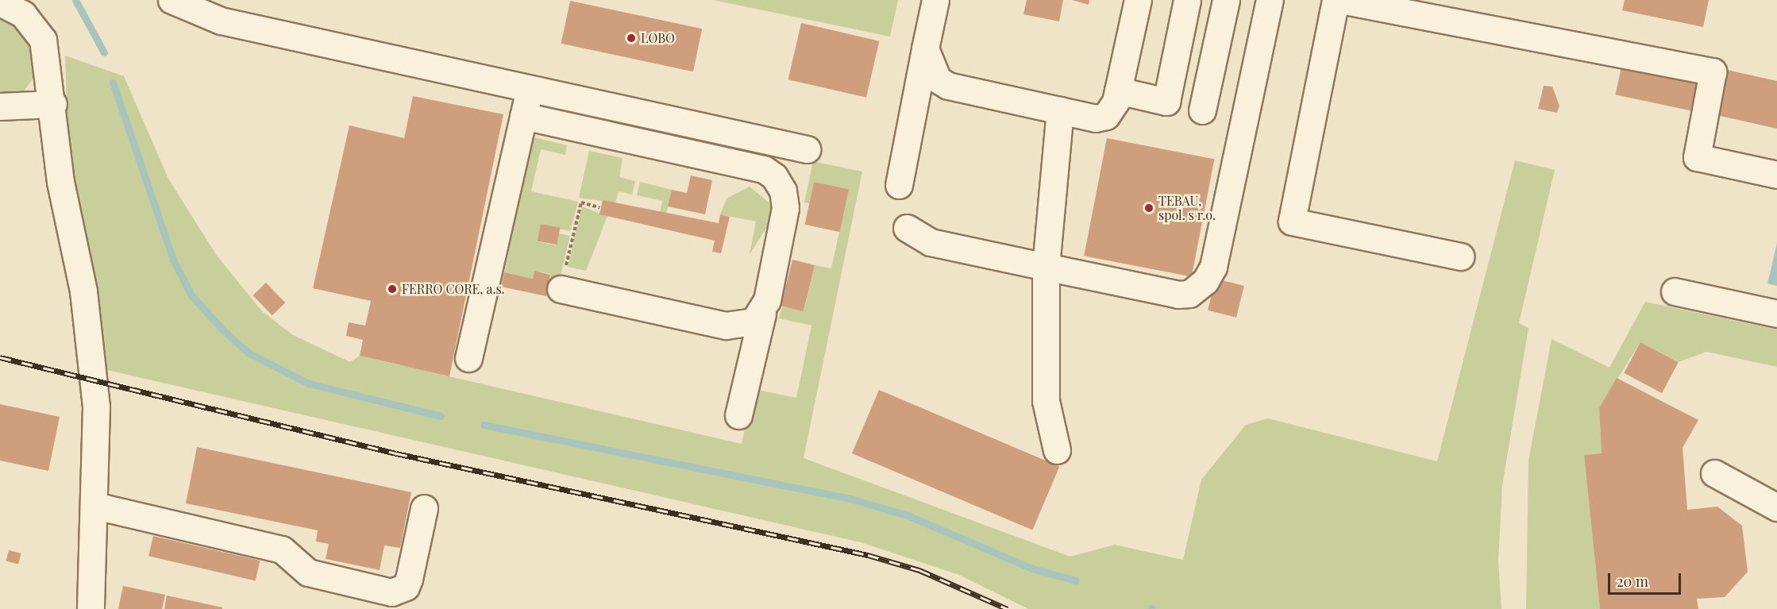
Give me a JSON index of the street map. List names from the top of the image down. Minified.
{"places":["LOBO","TEBAU, spol. s r.o.","FERRO CORE, a.s."],"scale_bar":"20 m"}
